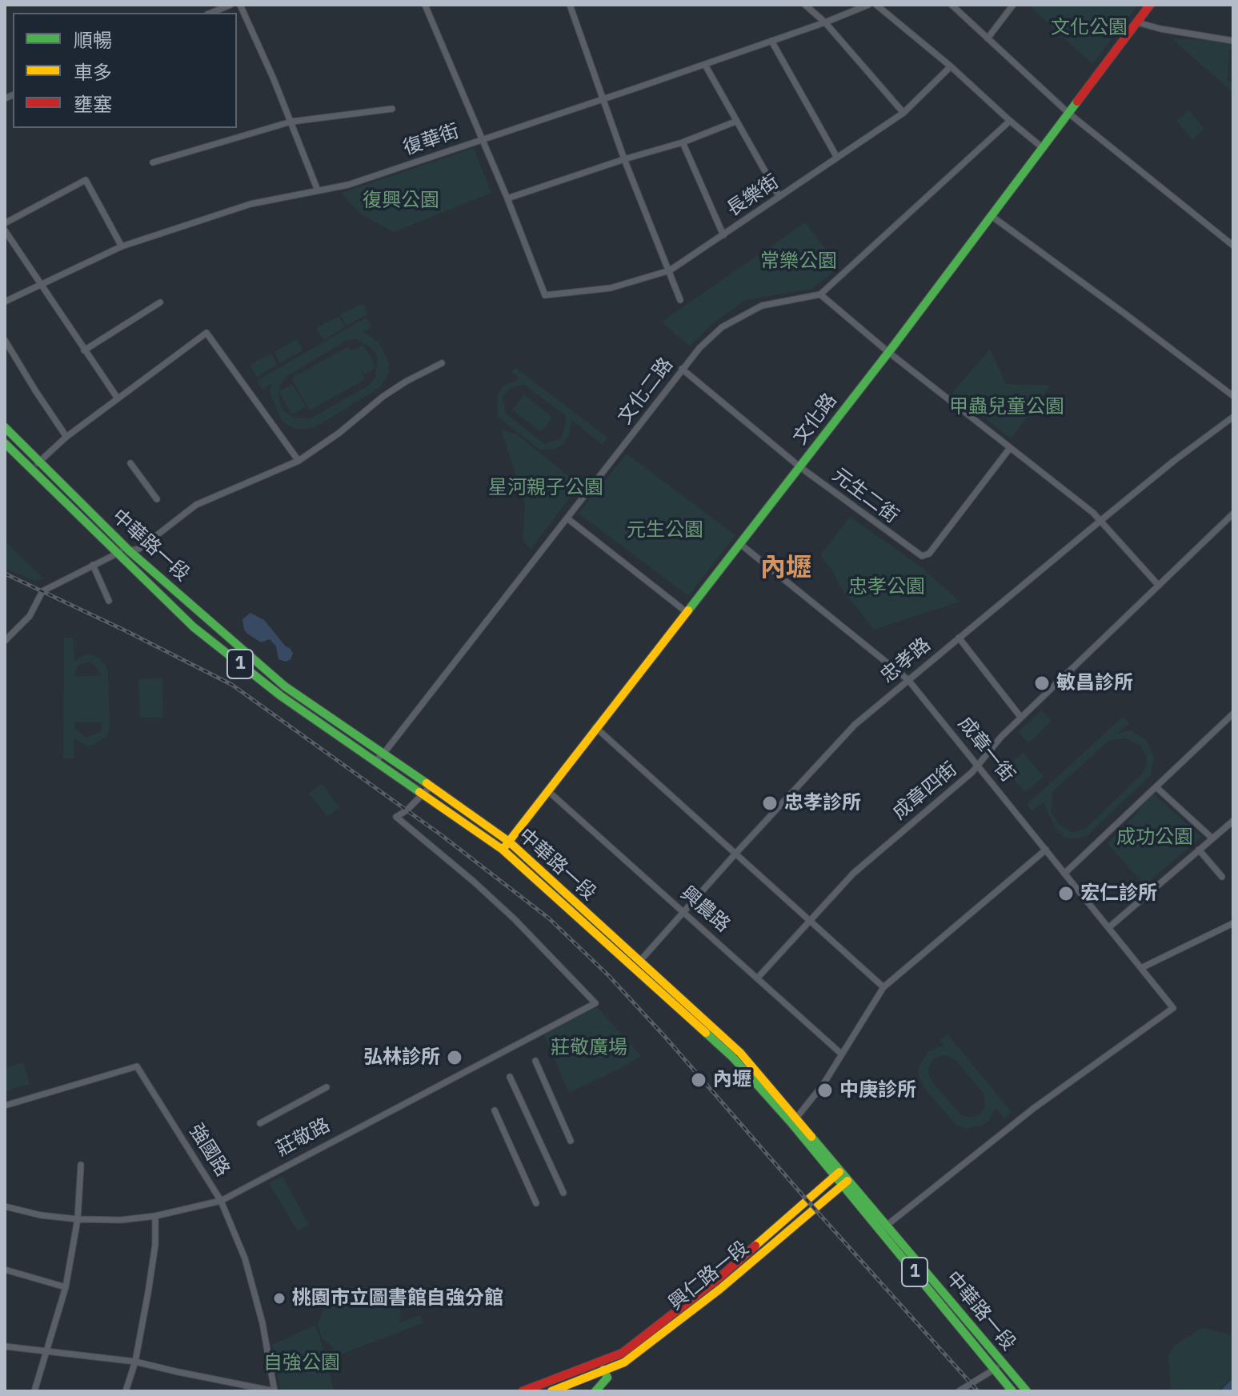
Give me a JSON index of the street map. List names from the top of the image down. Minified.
{"streets":{"main road":["文化路","中華路一段","1","興仁路一段"],"street":["復華街","長樂街","文化二路","元生二街","忠孝路","成章一街","成章四街","興農路","莊敬路","強國路"]},"crossings":[["文化二路","元生二街"],["文化二路","中華路一段"],["文化路","元生二街"],["文化路","中華路一段"],["文化路","成章一街"],["文化路","興農路"],["中華路一段","忠孝路"],["中華路一段","成章一街"],["中華路一段","莊敬路"],["中華路一段","興仁路一段"],["忠孝路","成章一街"],["忠孝路","興農路"],["成章一街","成章四街"],["成章四街","興農路"],["莊敬路","強國路"]],"districts":["內壢"],"parks":["文化公園","復興公園","常樂公園","甲蟲兒童公園","星河親子公園","元生公園","忠孝公園","成功公園","莊敬廣場","自強公園"],"places":["敏昌診所","忠孝診所","宏仁診所","弘林診所","內壢","中庚診所","桃園市立圖書館自強分館"],"legend":["順暢","車多","壅塞"]}
